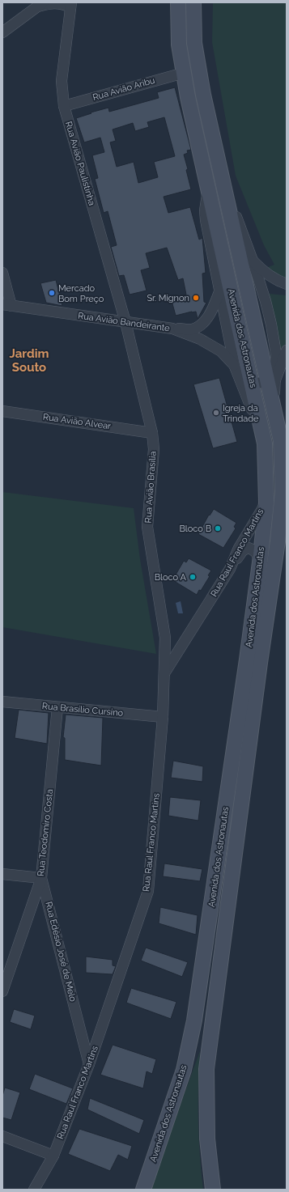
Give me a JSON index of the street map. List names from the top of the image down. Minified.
{"streets":{"main road":["Avenida dos Astronautas"],"street":["Rua Avião Aribu","Rua Avião Paulistinha","Rua Avião Bandeirante","Rua Avião Alvear","Rua Avião Brasília","Rua Raul Franco Martins","Rua Brasílio Cursino","Rua Teodomiro Costa","Rua Edésio José de Melo"]},"crossings":[["Rua Avião Aribu","Rua Avião Paulistinha"],["Rua Avião Aribu","Avenida dos Astronautas"],["Rua Avião Paulistinha","Rua Avião Bandeirante"],["Rua Avião Paulistinha","Rua Avião Brasília"],["Rua Avião Bandeirante","Rua Avião Brasília"],["Avenida dos Astronautas","Rua Raul Franco Martins"],["Rua Avião Alvear","Rua Avião Brasília"],["Rua Avião Brasília","Rua Raul Franco Martins"],["Rua Raul Franco Martins","Rua Brasílio Cursino"],["Rua Raul Franco Martins","Rua Edésio José de Melo"],["Rua Brasílio Cursino","Rua Teodomiro Costa"],["Rua Teodomiro Costa","Rua Edésio José de Melo"]],"districts":["Jardim Souto"],"places":["Mercado Bom Preço","Sr. Mignon","Igreja da Trindade","Bloco B","Bloco A"]}
